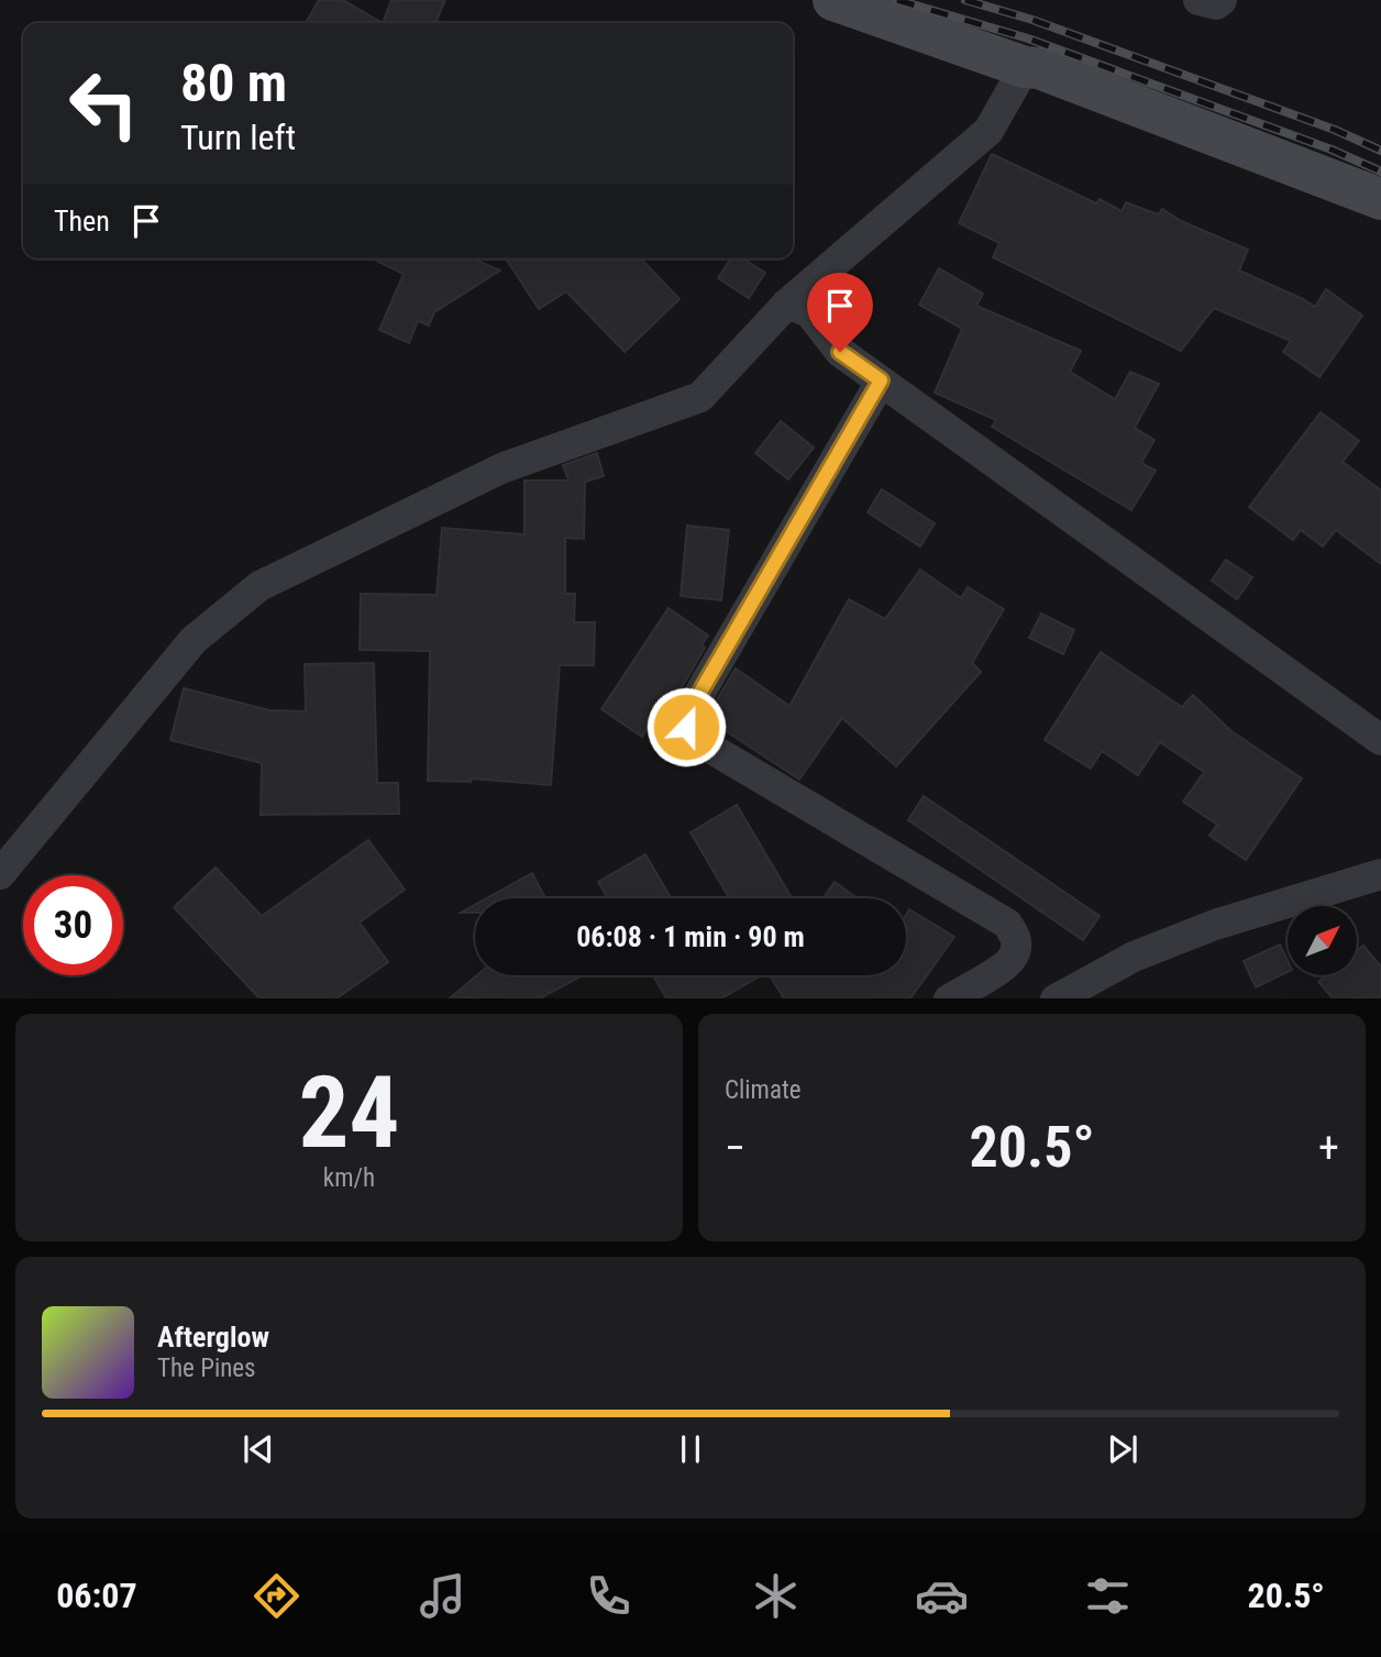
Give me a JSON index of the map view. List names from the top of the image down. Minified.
{"north":"top right","page":{"turn":["80 m","Turn left"],"then":"Then","limit":"30","trip":"06:08 · 1 min · 90 m","tile":[["24","km/h"],"Climate"],"heat":["−","20.5°","+"],"song":["Afterglow","The Pines"],"tabs":["06:07","20.5°"]}}
